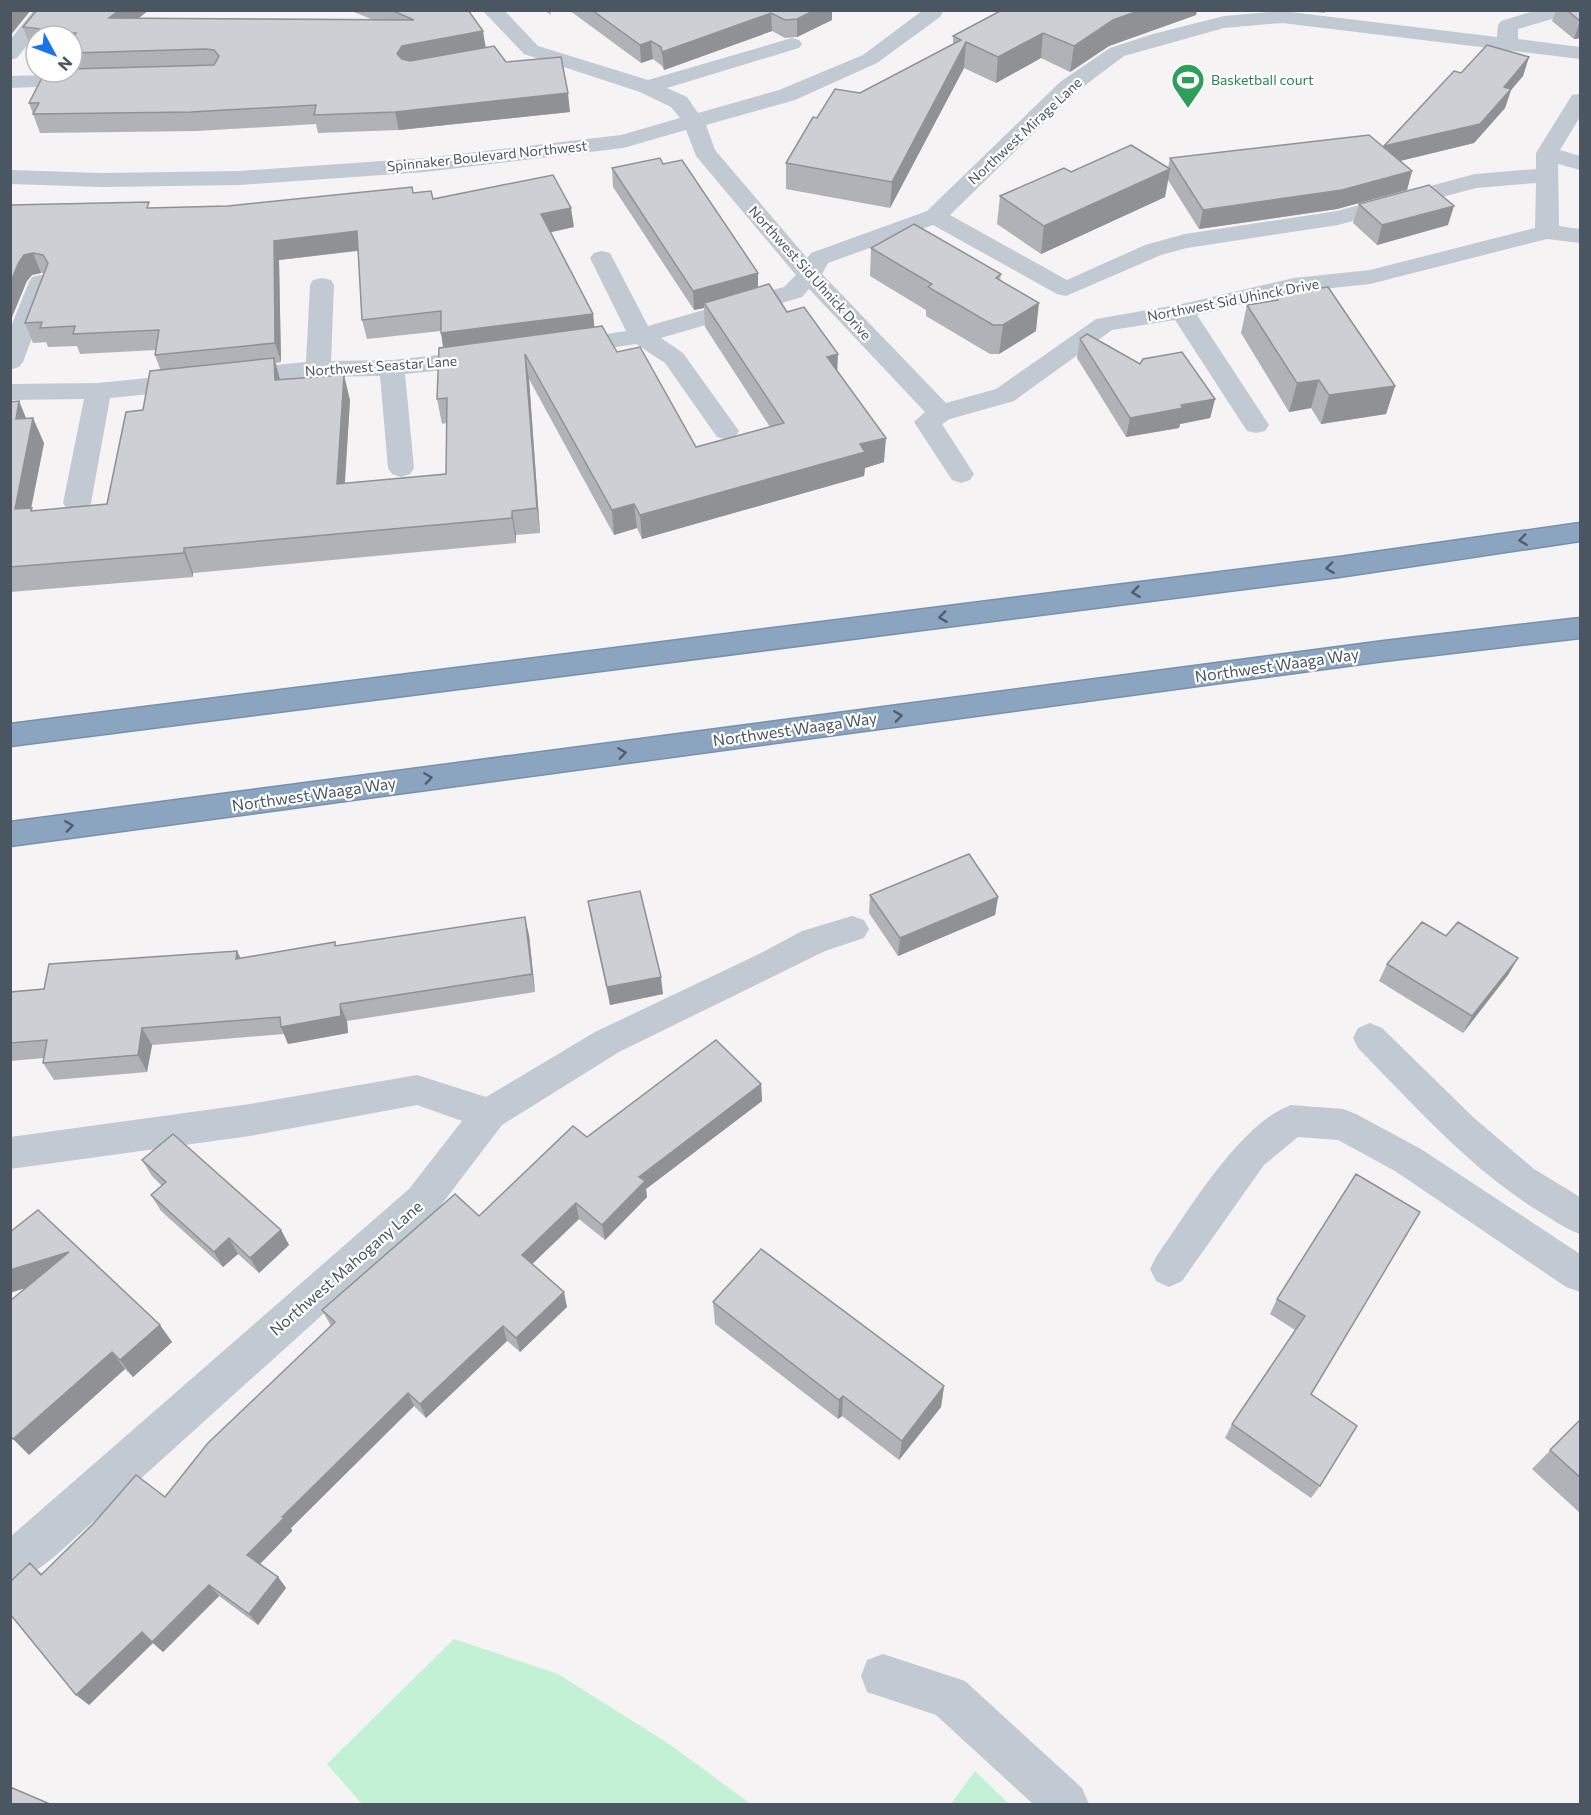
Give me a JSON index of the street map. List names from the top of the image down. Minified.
{"streets":{"highway":["Northwest Waaga Way"],"street":["Northwest Mirage Lane","Spinnaker Boulevard Northwest","Northwest Sid Uhnick Drive","Northwest Sid Uhinck Drive","Northwest Seastar Lane","Northwest Mahogany Lane"]},"crossings":[["Northwest Mirage Lane","Northwest Sid Uhnick Drive"],["Spinnaker Boulevard Northwest","Northwest Sid Uhnick Drive"],["Northwest Sid Uhnick Drive","Northwest Sid Uhinck Drive"]],"places":{"sports":["Basketball court"]},"north":"bottom right"}
